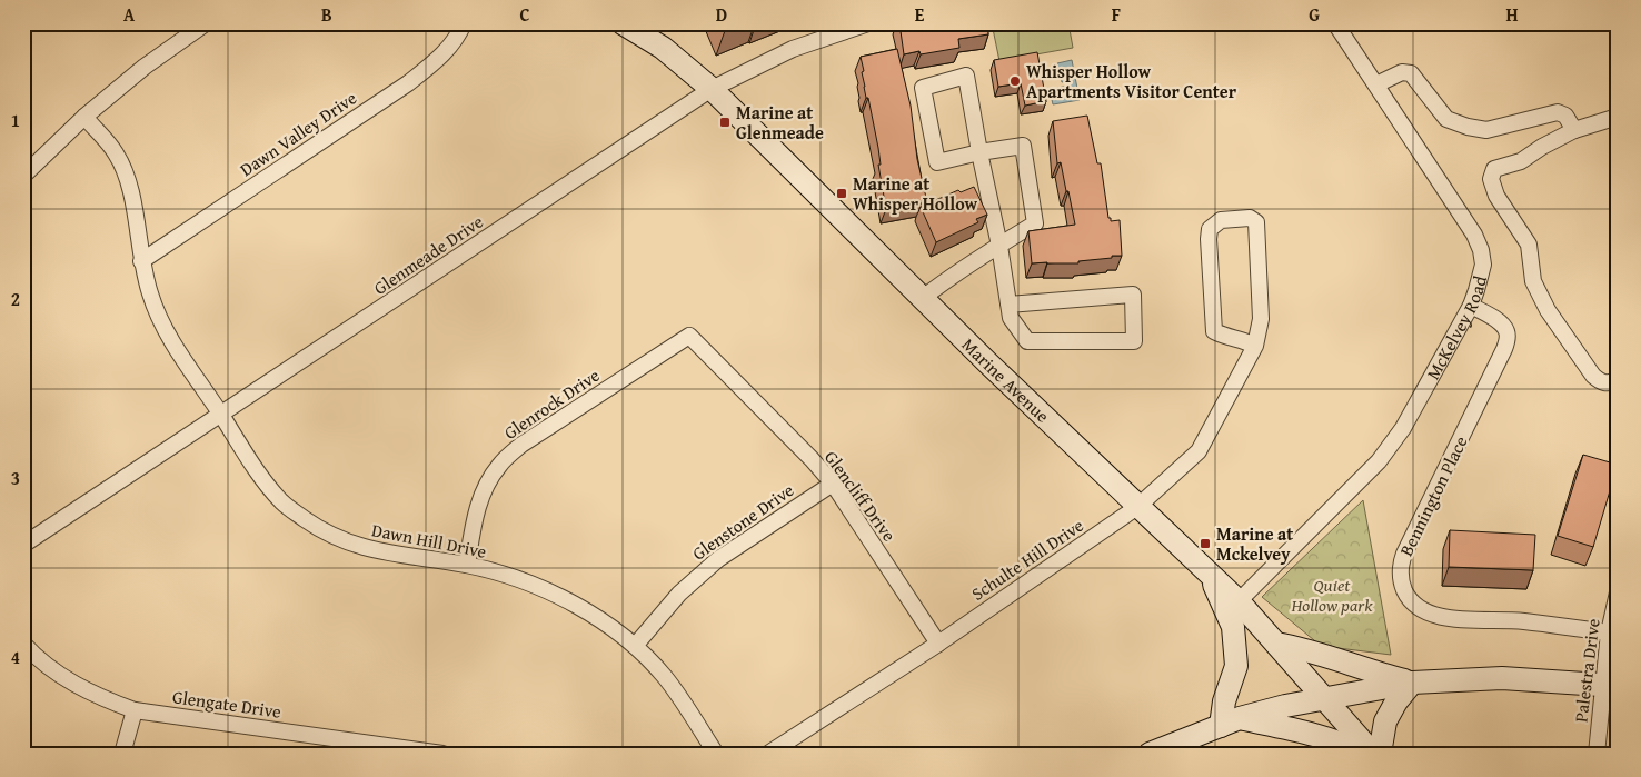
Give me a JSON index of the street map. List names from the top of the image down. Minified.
{"streets":{"main road":["Marine Avenue"],"street":["Dawn Valley Drive","Glenmeade Drive","McKelvey Road","Glenrock Drive","Glencliff Drive","Bennington Place","Glenstone Drive","Dawn Hill Drive","Schulte Hill Drive","Palestra Drive","Glengate Drive"]},"crossings":[["Dawn Valley Drive","Dawn Hill Drive"],["Glenmeade Drive","Marine Avenue"],["Glenmeade Drive","Dawn Hill Drive"],["McKelvey Road","Marine Avenue"],["McKelvey Road","Bennington Place"],["Marine Avenue","Schulte Hill Drive"],["Glenrock Drive","Glencliff Drive"],["Glenrock Drive","Dawn Hill Drive"],["Glencliff Drive","Glenstone Drive"],["Glencliff Drive","Schulte Hill Drive"],["Bennington Place","Palestra Drive"],["Glenstone Drive","Dawn Hill Drive"]],"parks":["Quiet Hollow park"],"places":{"other":["Whisper Hollow Apartments Visitor Center"],"transit":["Marine at Glenmeade","Marine at Whisper Hollow","Marine at Mckelvey"]},"grid":{"columns":["A","B","C","D","E","F","G","H"],"rows":["1","2","3","4"]}}
